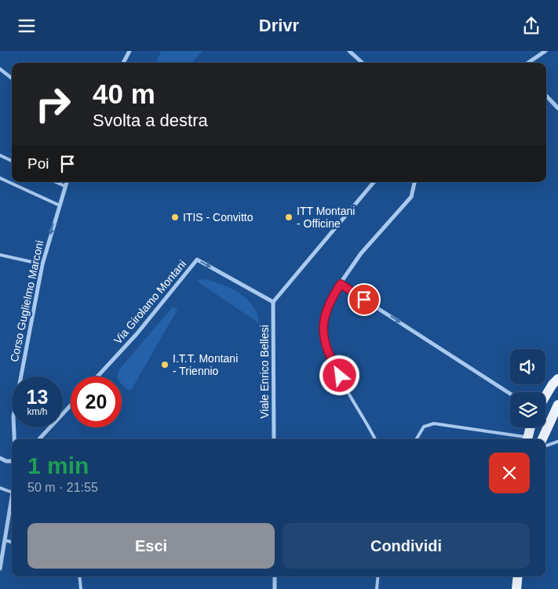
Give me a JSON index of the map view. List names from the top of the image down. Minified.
{"streets":{"street":["Corso Guglielmo Marconi","Via Girolamo Montani","Viale Enrico Bellesi"]},"crossings":[["Via Girolamo Montani","Viale Enrico Bellesi"]],"places":["ITIS - Convitto","ITT Montani - Officine","I.T.T. Montani - Triennio"],"page":{"header":"Drivr","turn":["40 m","Svolta a destra"],"then":"Poi","speed":"13 km/h","limit":"20","heading":["1 min","50 m · 21:55"],"buttons":["Esci","Condividi"]}}
